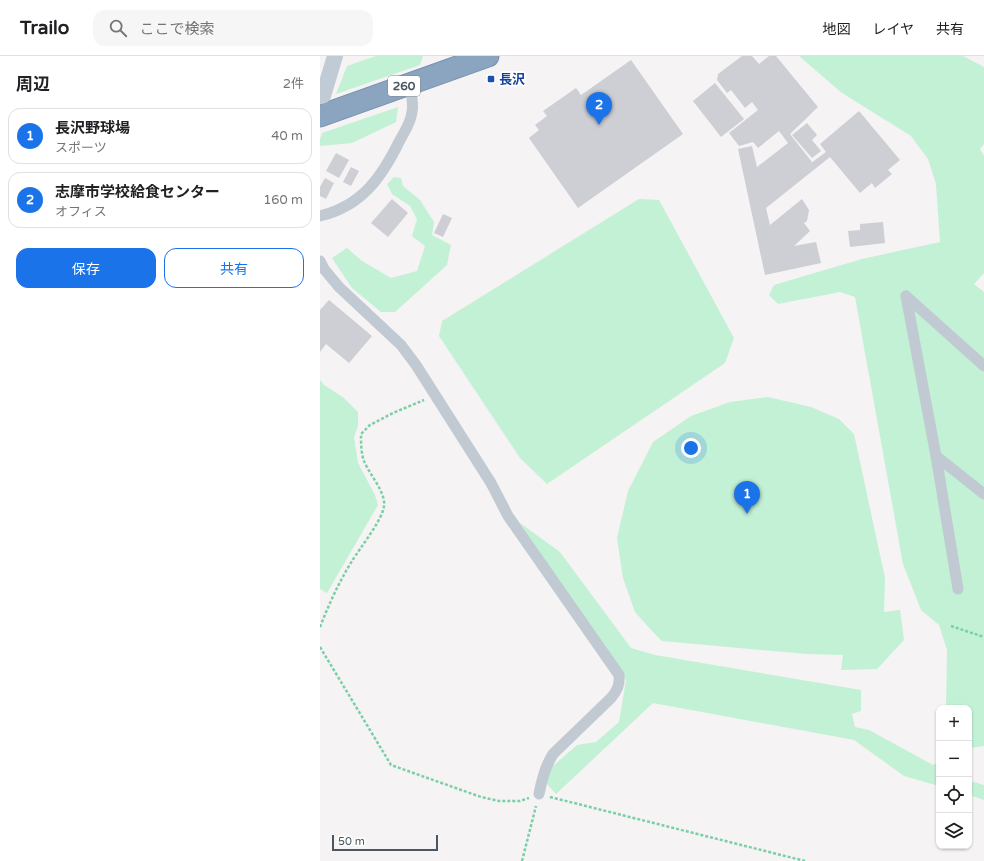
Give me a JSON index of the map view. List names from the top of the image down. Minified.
{"streets":{"highway":["260"]},"places":{"transit":["長沢"]},"scale_bar":"50 m","page":{"header":"Trailo","search":"ここで検索","nav":["地図","レイヤ","共有"],"heading":["周辺","2件"],"pins":["2","1"],"list":[{"mark":"1","name":"長沢野球場","note":"スポーツ","value":"40 m"},{"mark":"2","name":"志摩市学校給食センター","note":"オフィス","value":"160 m"}],"buttons":["保存","共有"],"map_buttons":["+","−"],"scale":"50 m"}}
